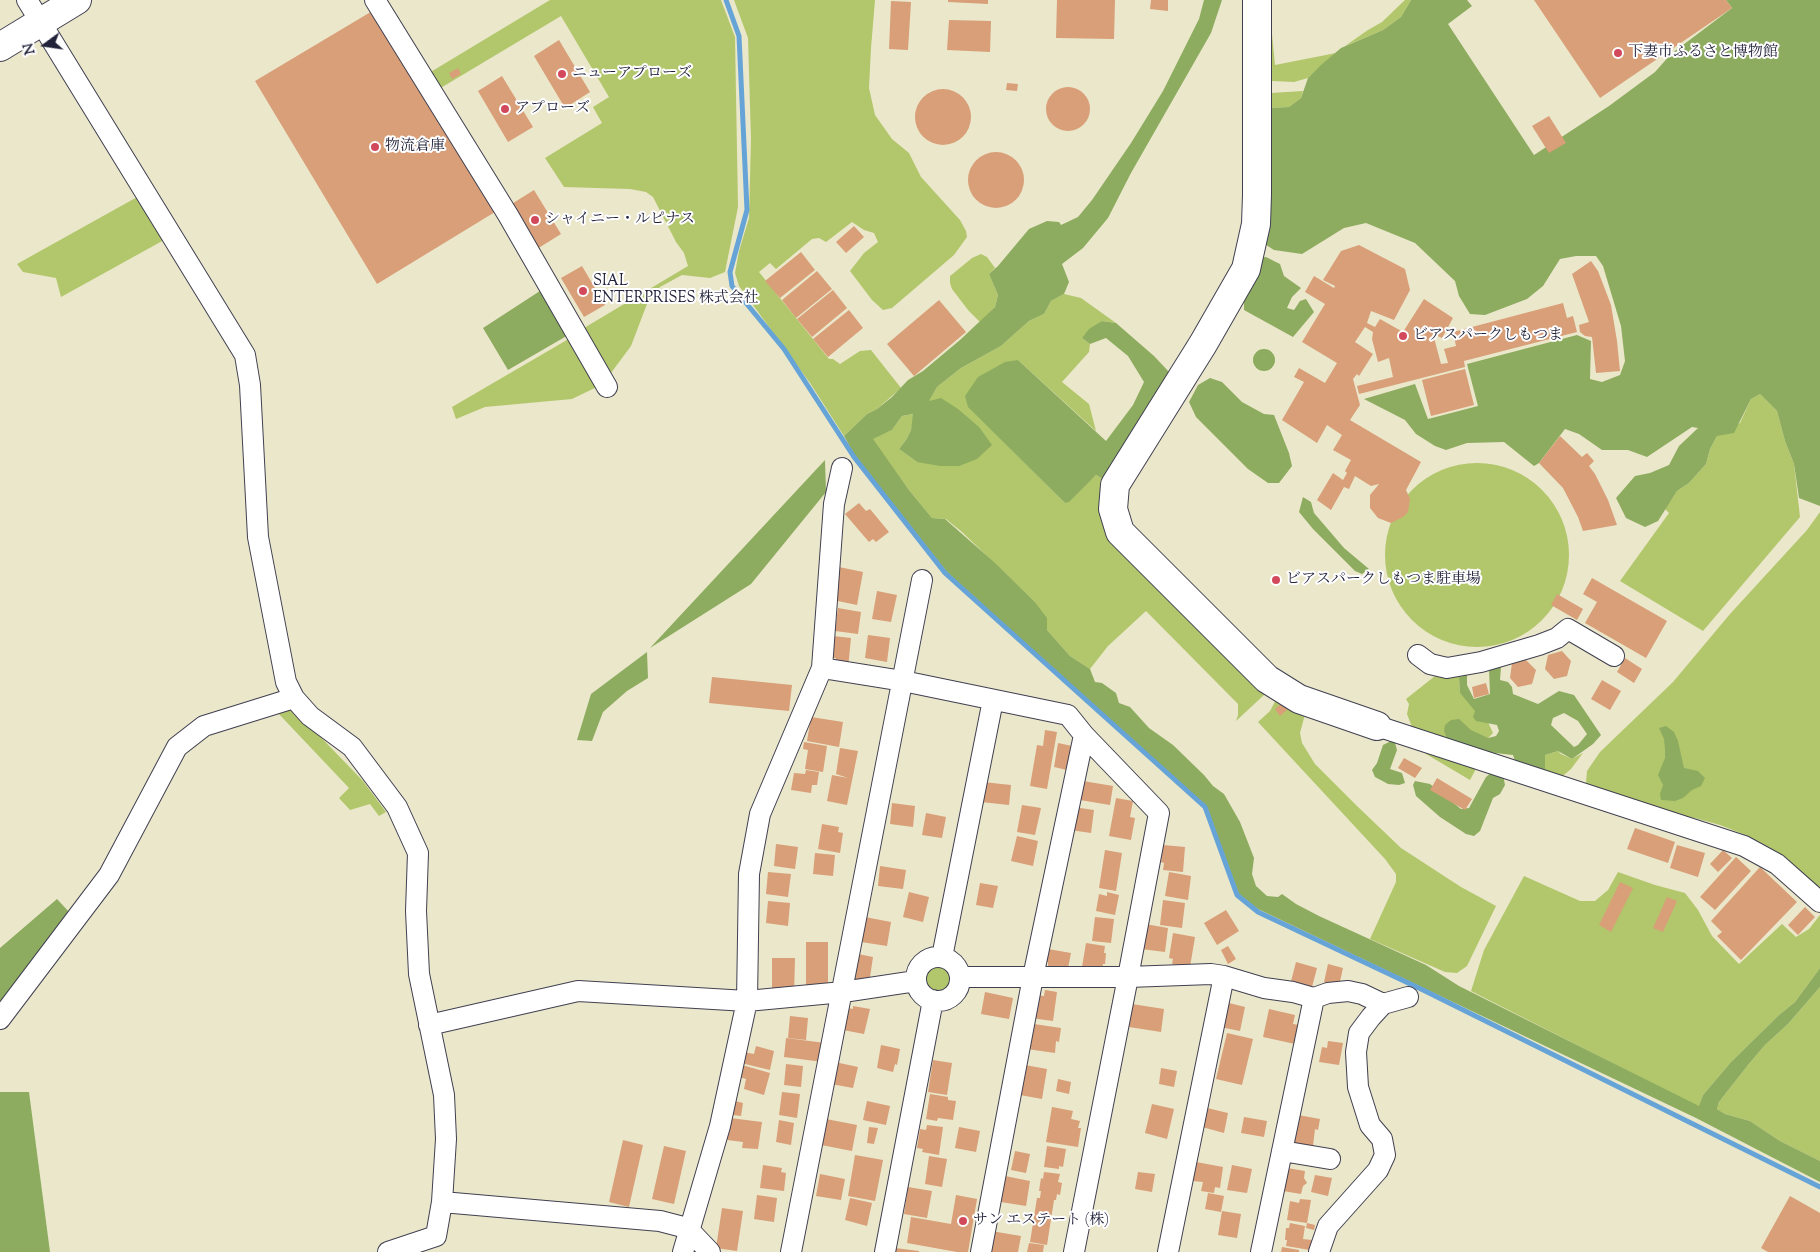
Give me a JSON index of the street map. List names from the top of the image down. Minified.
{"places":["下妻市ふるさと博物館","ニューアプローズ","アプローズ","物流倉庫","シャイニー・ルピナス","SIAL ENTERPRISES 株式会社","ビアスパークしもつま","ビアスパークしもつま駐車場","サン エステート (株)"],"north":"left"}
